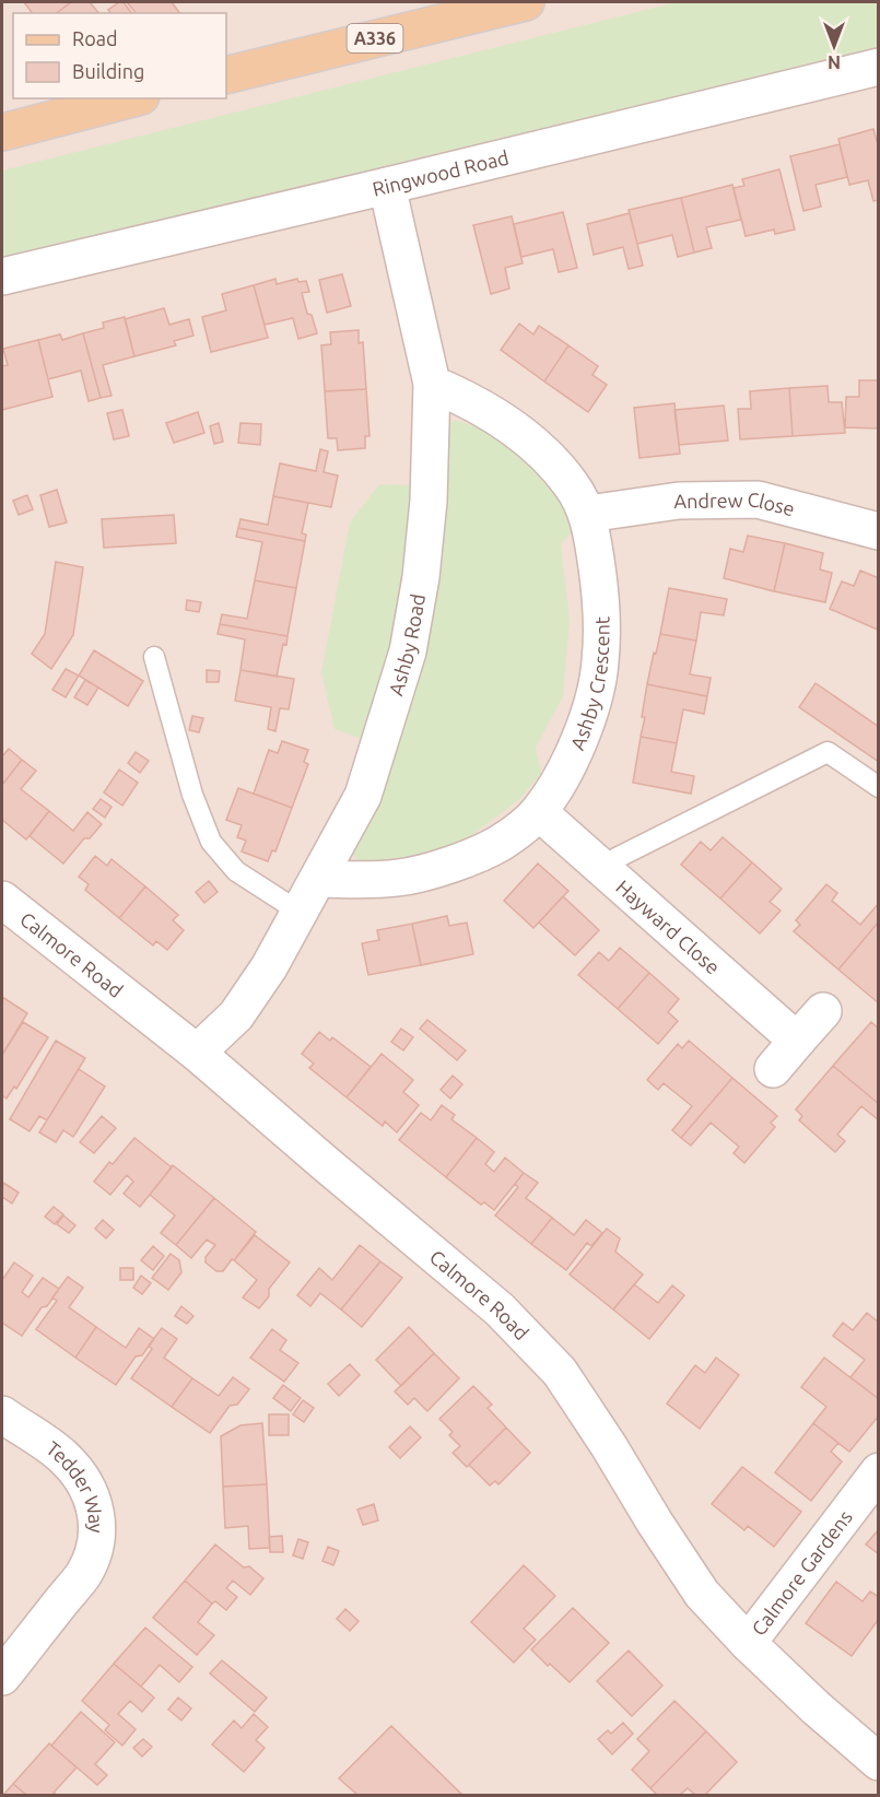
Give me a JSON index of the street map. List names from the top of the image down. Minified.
{"streets":{"main road":["A336"],"street":["Ringwood Road","Andrew Close","Ashby Road","Ashby Crescent","Hayward Close","Calmore Road","Tedder Way","Calmore Gardens"]},"crossings":[["Ringwood Road","Ashby Road"],["Andrew Close","Ashby Crescent"],["Ashby Road","Ashby Crescent"],["Ashby Road","Calmore Road"],["Ashby Crescent","Hayward Close"],["Calmore Road","Calmore Gardens"]],"legend":["Road","Building"],"north":"bottom"}
